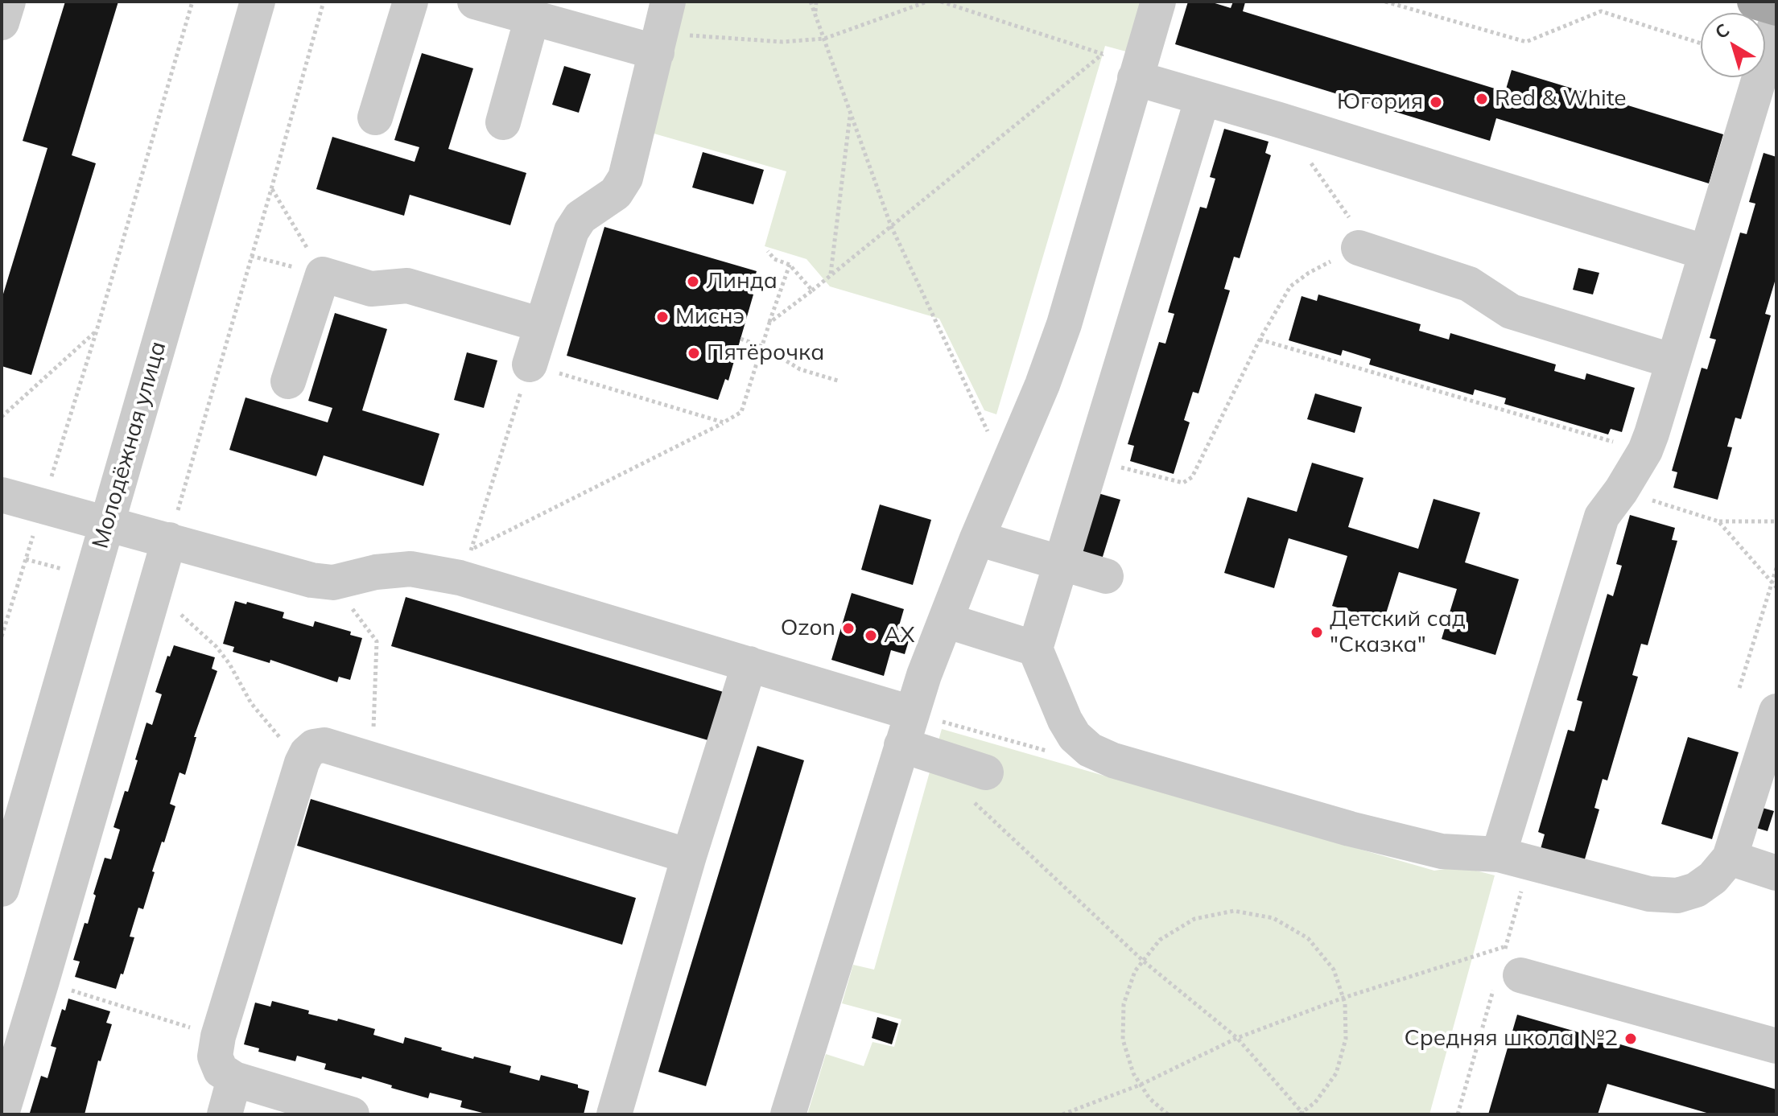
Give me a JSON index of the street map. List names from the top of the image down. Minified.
{"streets":{"street":["Молодёжная улица"]},"places":["Red & White","Югория","Линда","Миснэ","Пятёрочка","Ozon","Детский сад \"Сказка\"","АХ","Средняя школа №2"],"north":"top left"}
